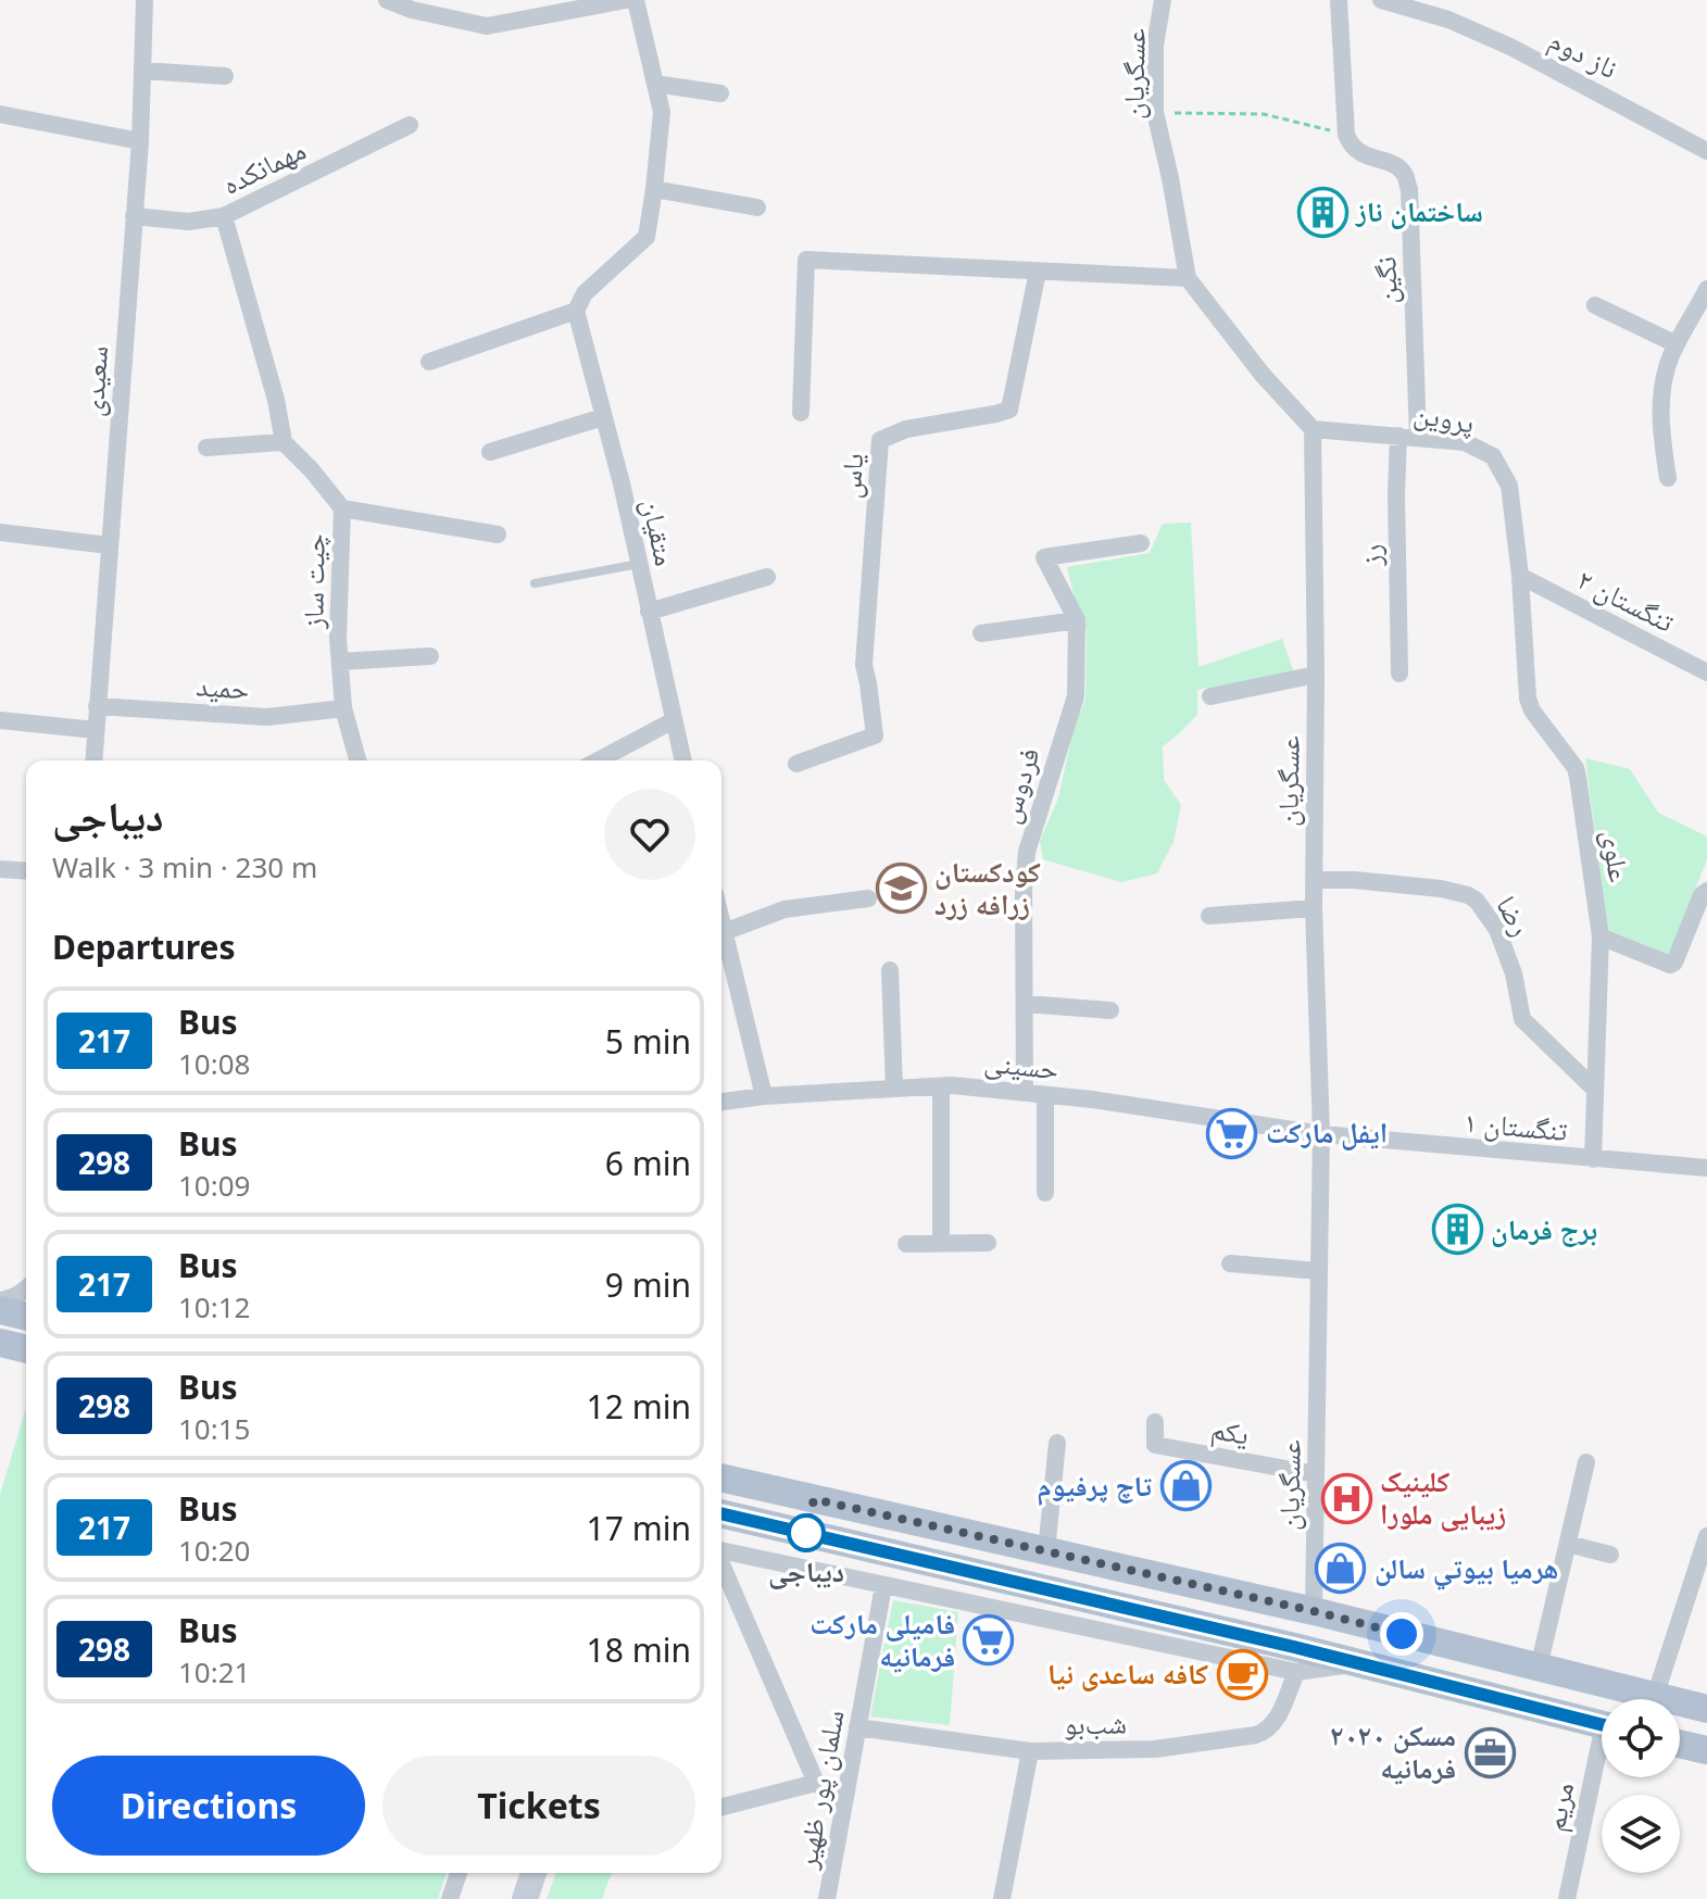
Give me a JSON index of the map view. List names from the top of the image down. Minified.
{"streets":{"street":["ناز دوم","عسگریان","مهمانکده","نگین","سعیدی","پروین","یاس","متقیان","رز","چیت ساز","تنگستان ۲","حمید","فردوس","علوی","رضا","حسینی","تنگستان ۱","یکم","شب‌بو","سلمان پور ظهیر","مریم"]},"crossings":[["عسگریان","پروین"],["عسگریان","رضا"],["عسگریان","حسینی"],["عسگریان","تنگستان ۱"],["عسگریان","یکم"],["مهمانکده","سعیدی"],["نگین","پروین"],["سعیدی","حمید"],["پروین","رز"],["پروین","تنگستان ۲"],["پروین","علوی"],["چیت ساز","حمید"],["تنگستان ۲","علوی"],["فردوس","حسینی"],["علوی","رضا"],["علوی","تنگستان ۱"],["حسینی","تنگستان ۱"],["شب‌بو","سلمان پور ظهیر"]],"places":{"building":["ساختمان ناز","برج فرمان"],"school or university":["کودکستان زرافه زرد"],"supermarket":["ایفل مارکت","فامیلی مارکت فرمانیه"],"shop":["تاچ پرفيوم","هرميا بيوتي سالن"],"hospital":["کلینیک زیبایی ملورا"],"other":["دیباجی"],"cafe":["کافه ساعدی نیا"],"office":["مسکن ۲۰۲۰ فرمانیه"]},"lines":["bus line 217"],"page":{"heading":[["دیباجی","Walk · 3 min · 230 m"],"Departures"],"list":[{"mark":"217","name":"Bus","note":"10:08","value":"5 min"},{"mark":"298","name":"Bus","note":"10:09","value":"6 min"},{"mark":"217","name":"Bus","note":"10:12","value":"9 min"},{"mark":"298","name":"Bus","note":"10:15","value":"12 min"},{"mark":"217","name":"Bus","note":"10:20","value":"17 min"},{"mark":"298","name":"Bus","note":"10:21","value":"18 min"}],"buttons":["Directions","Tickets"]}}
